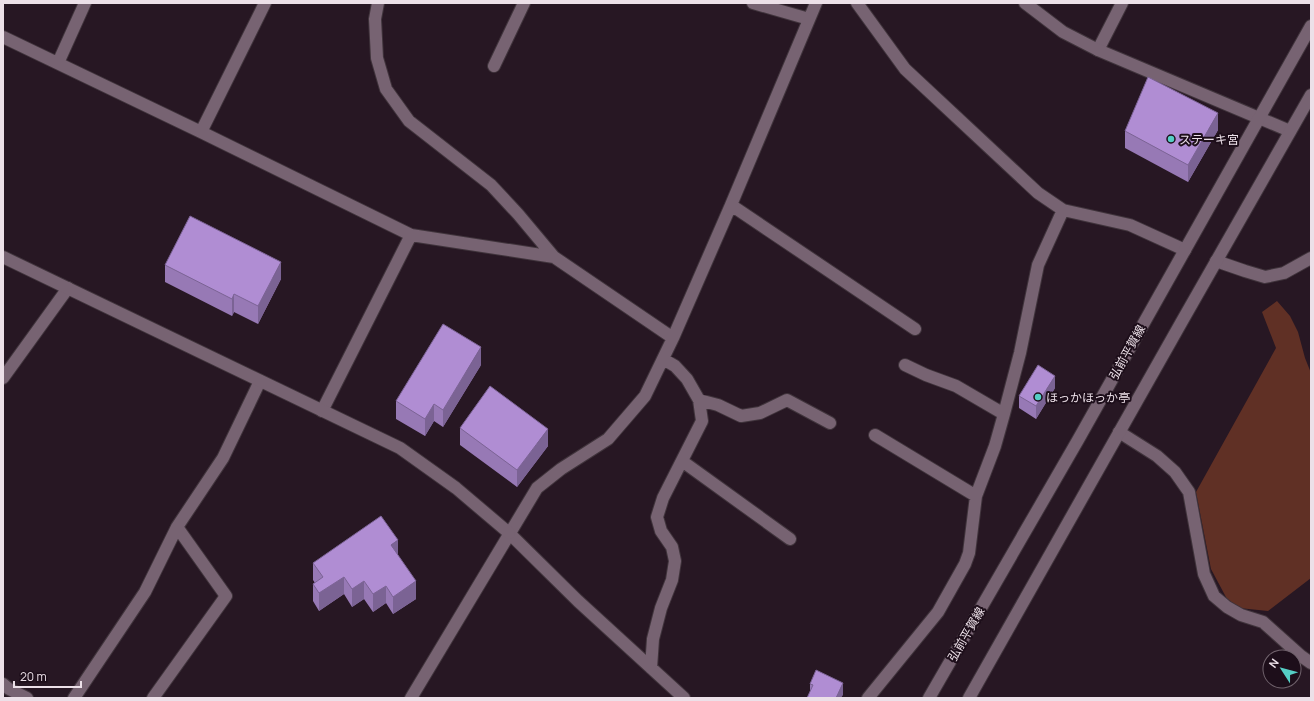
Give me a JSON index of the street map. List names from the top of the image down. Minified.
{"streets":{"street":["弘前平賀線"]},"places":["ステーキ宮","ほっかほっか亭"],"scale_bar":"20 m","north":"top left"}
